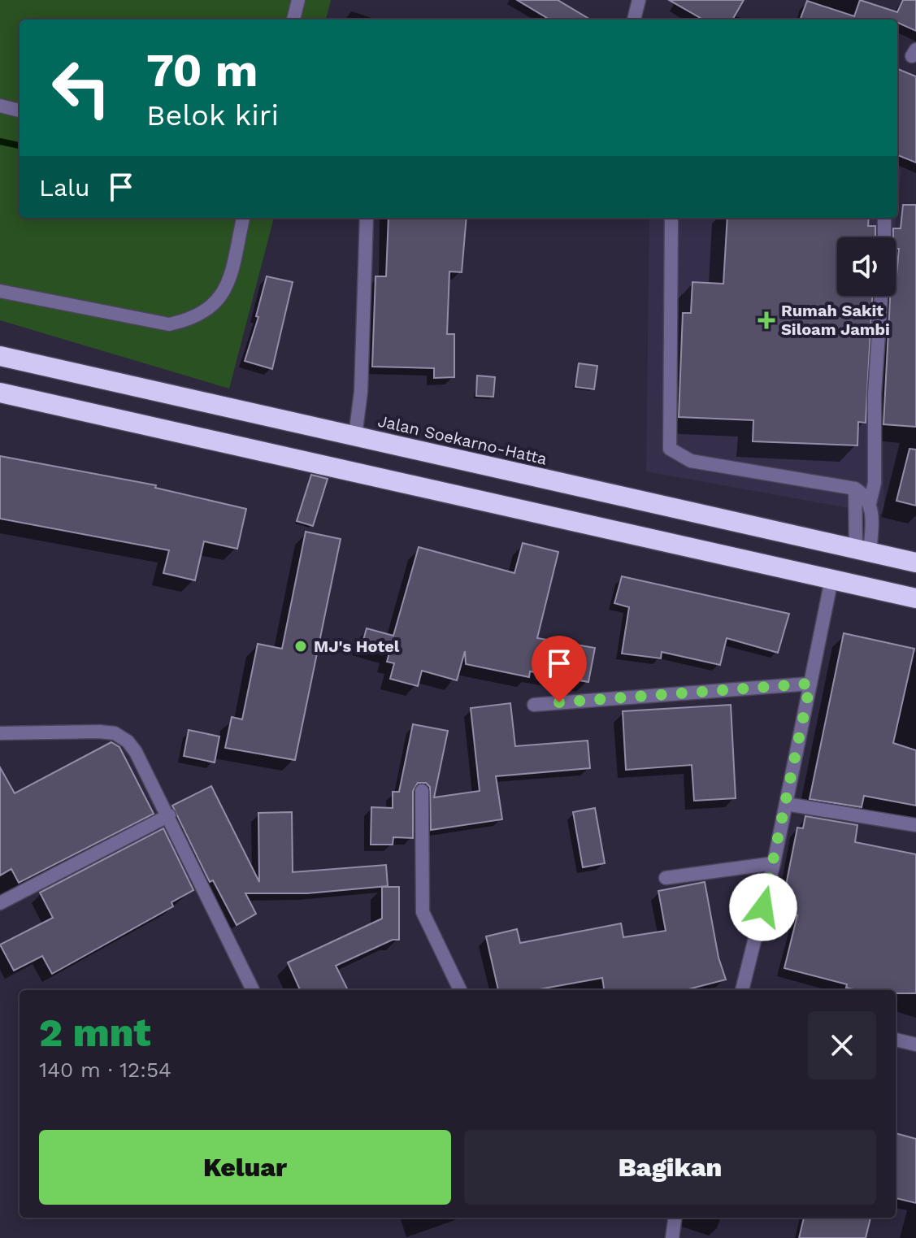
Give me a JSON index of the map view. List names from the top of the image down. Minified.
{"streets":{"highway":["Jalan Soekarno-Hatta"]},"places":{"health":["Rumah Sakit Siloam Jambi"],"other":["MJ's Hotel"]},"page":{"turn":["70 m","Belok kiri"],"then":"Lalu","heading":["2 mnt","140 m · 12:54"],"buttons":["Keluar","Bagikan"]}}
